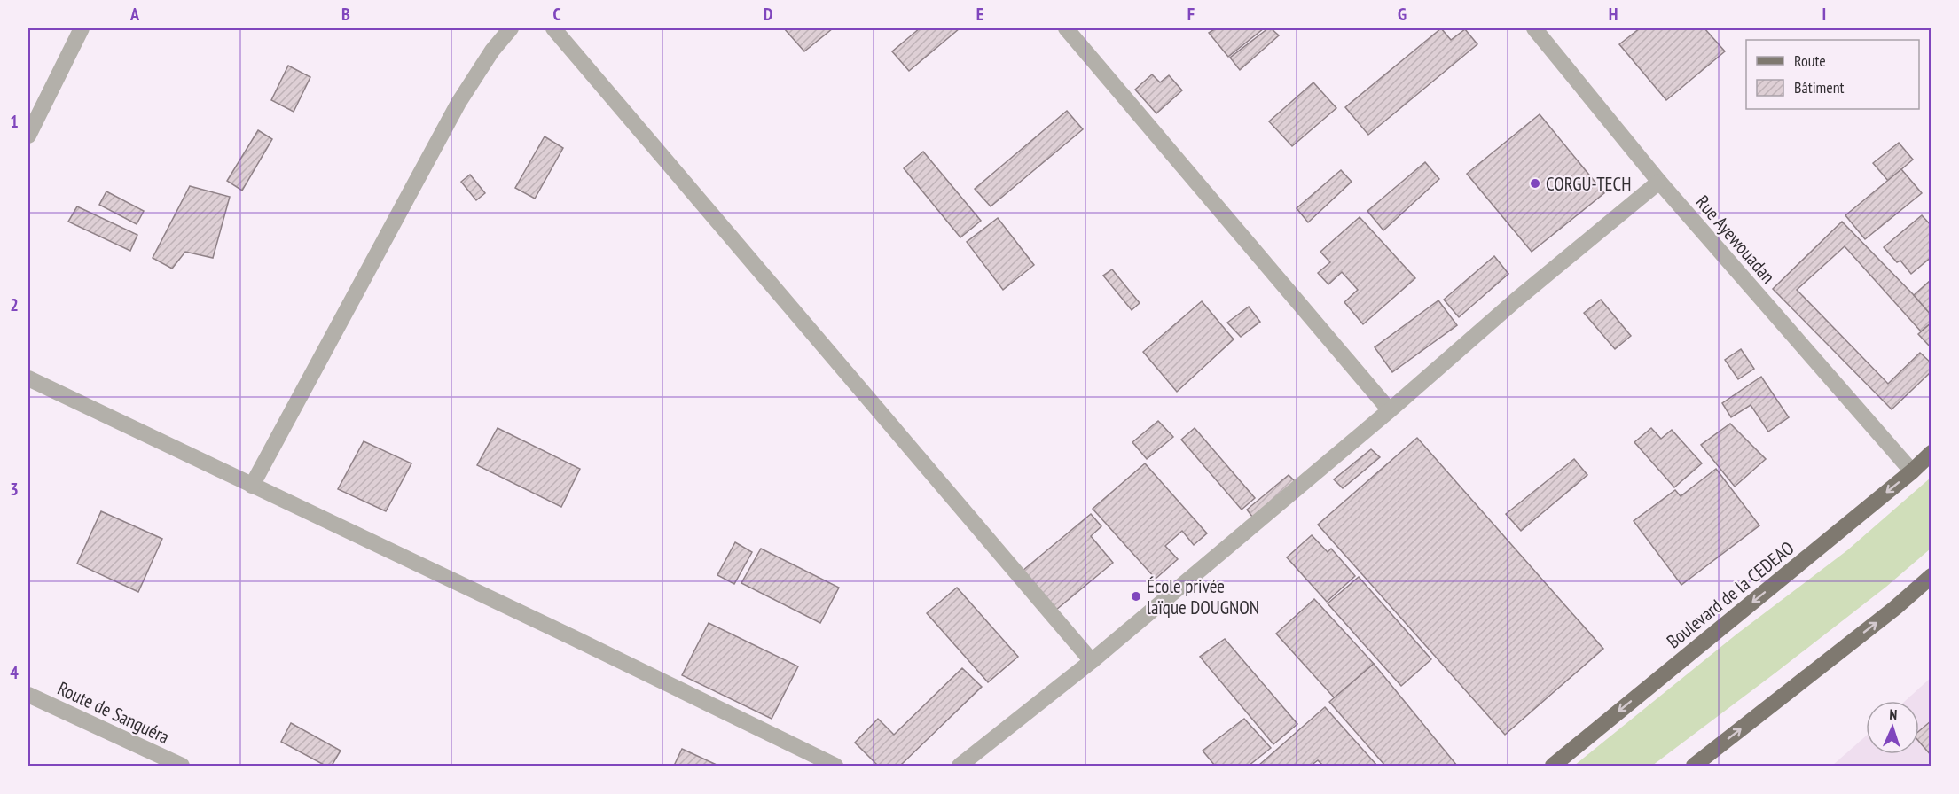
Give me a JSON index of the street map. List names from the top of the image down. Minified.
{"streets":{"main road":["Boulevard de la CEDEAO"],"street":["Rue Ayewouadan","Route de Sanguéra"]},"crossings":[["Rue Ayewouadan","Boulevard de la CEDEAO"]],"places":["CORGU-TECH","École privée laïque DOUGNON"],"legend":["Route","Bâtiment"],"north":"top","grid":{"columns":["A","B","C","D","E","F","G","H","I"],"rows":["1","2","3","4"]}}
